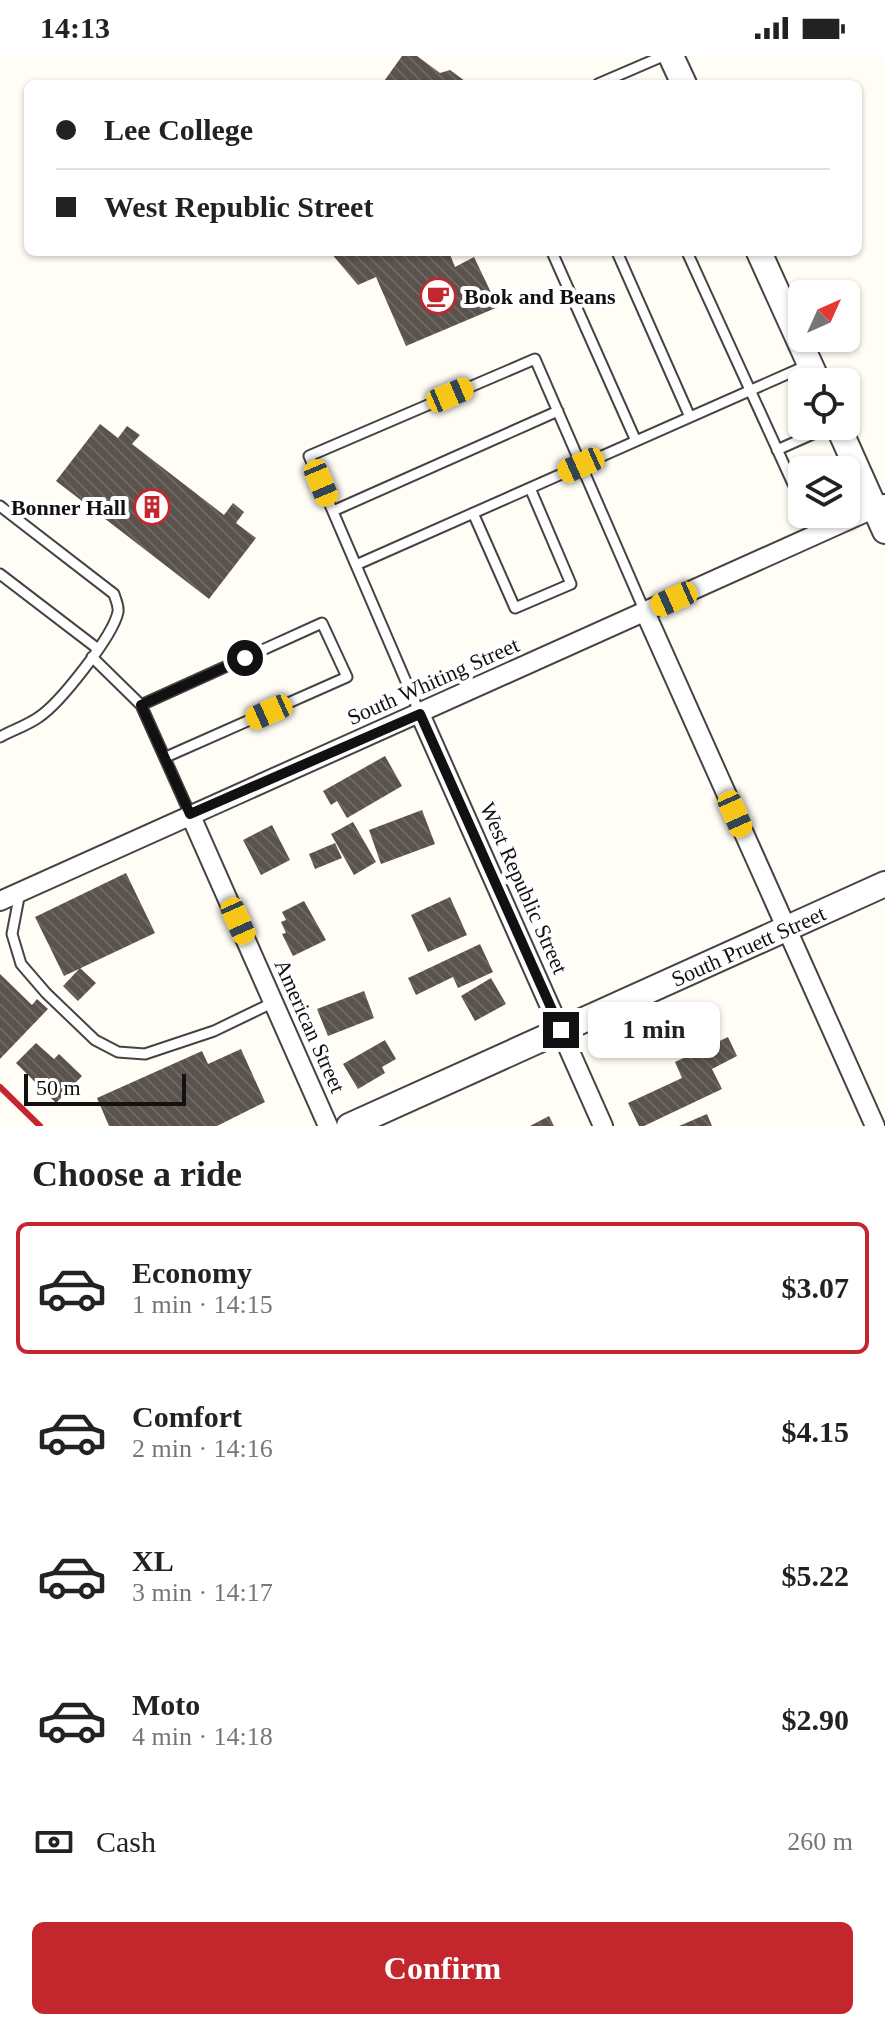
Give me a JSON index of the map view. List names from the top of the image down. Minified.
{"streets":{"street":["South Whiting Street","West Republic Street","South Pruett Street","American Street"]},"crossings":[["South Whiting Street","West Republic Street"],["South Whiting Street","American Street"],["West Republic Street","South Pruett Street"]],"places":{"cafe":["Book and Beans"],"building":["Bonner Hall"]},"scale_bar":"50 m","north":"top right","page":{"status":"14:13","banner":["Lee College","West Republic Street"],"bubble":"1 min","scale":"50 m","heading":"Choose a ride","list":[{"name":"Economy","note":"1 min · 14:15","value":"$3.07"},{"name":"Comfort","note":"2 min · 14:16","value":"$4.15"},{"name":"XL","note":"3 min · 14:17","value":"$5.22"},{"name":"Moto","note":"4 min · 14:18","value":"$2.90"}],"pay":["Cash","260 m"],"buttons":"Confirm"}}
